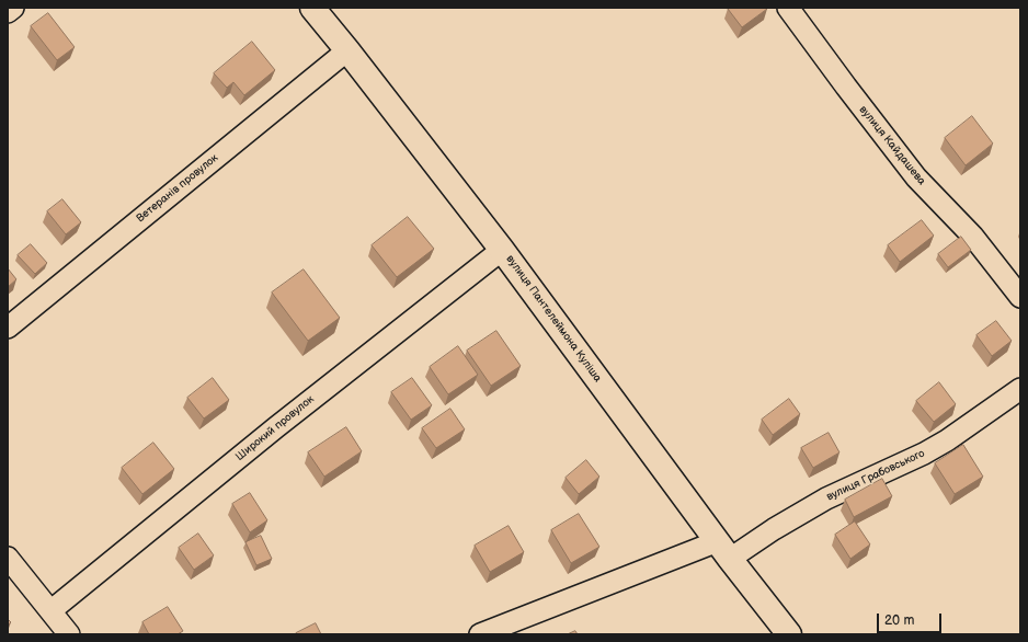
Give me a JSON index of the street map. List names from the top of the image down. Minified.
{"streets":{"street":["вулиця Кайдашева","Ветеранів провулок","вулиця Пантелеймона Куліша","Широкий провулок","вулиця Грабовського"]},"crossings":[["Ветеранів провулок","вулиця Пантелеймона Куліша"],["вулиця Пантелеймона Куліша","Широкий провулок"],["вулиця Пантелеймона Куліша","вулиця Грабовського"]],"scale_bar":"20 m"}
